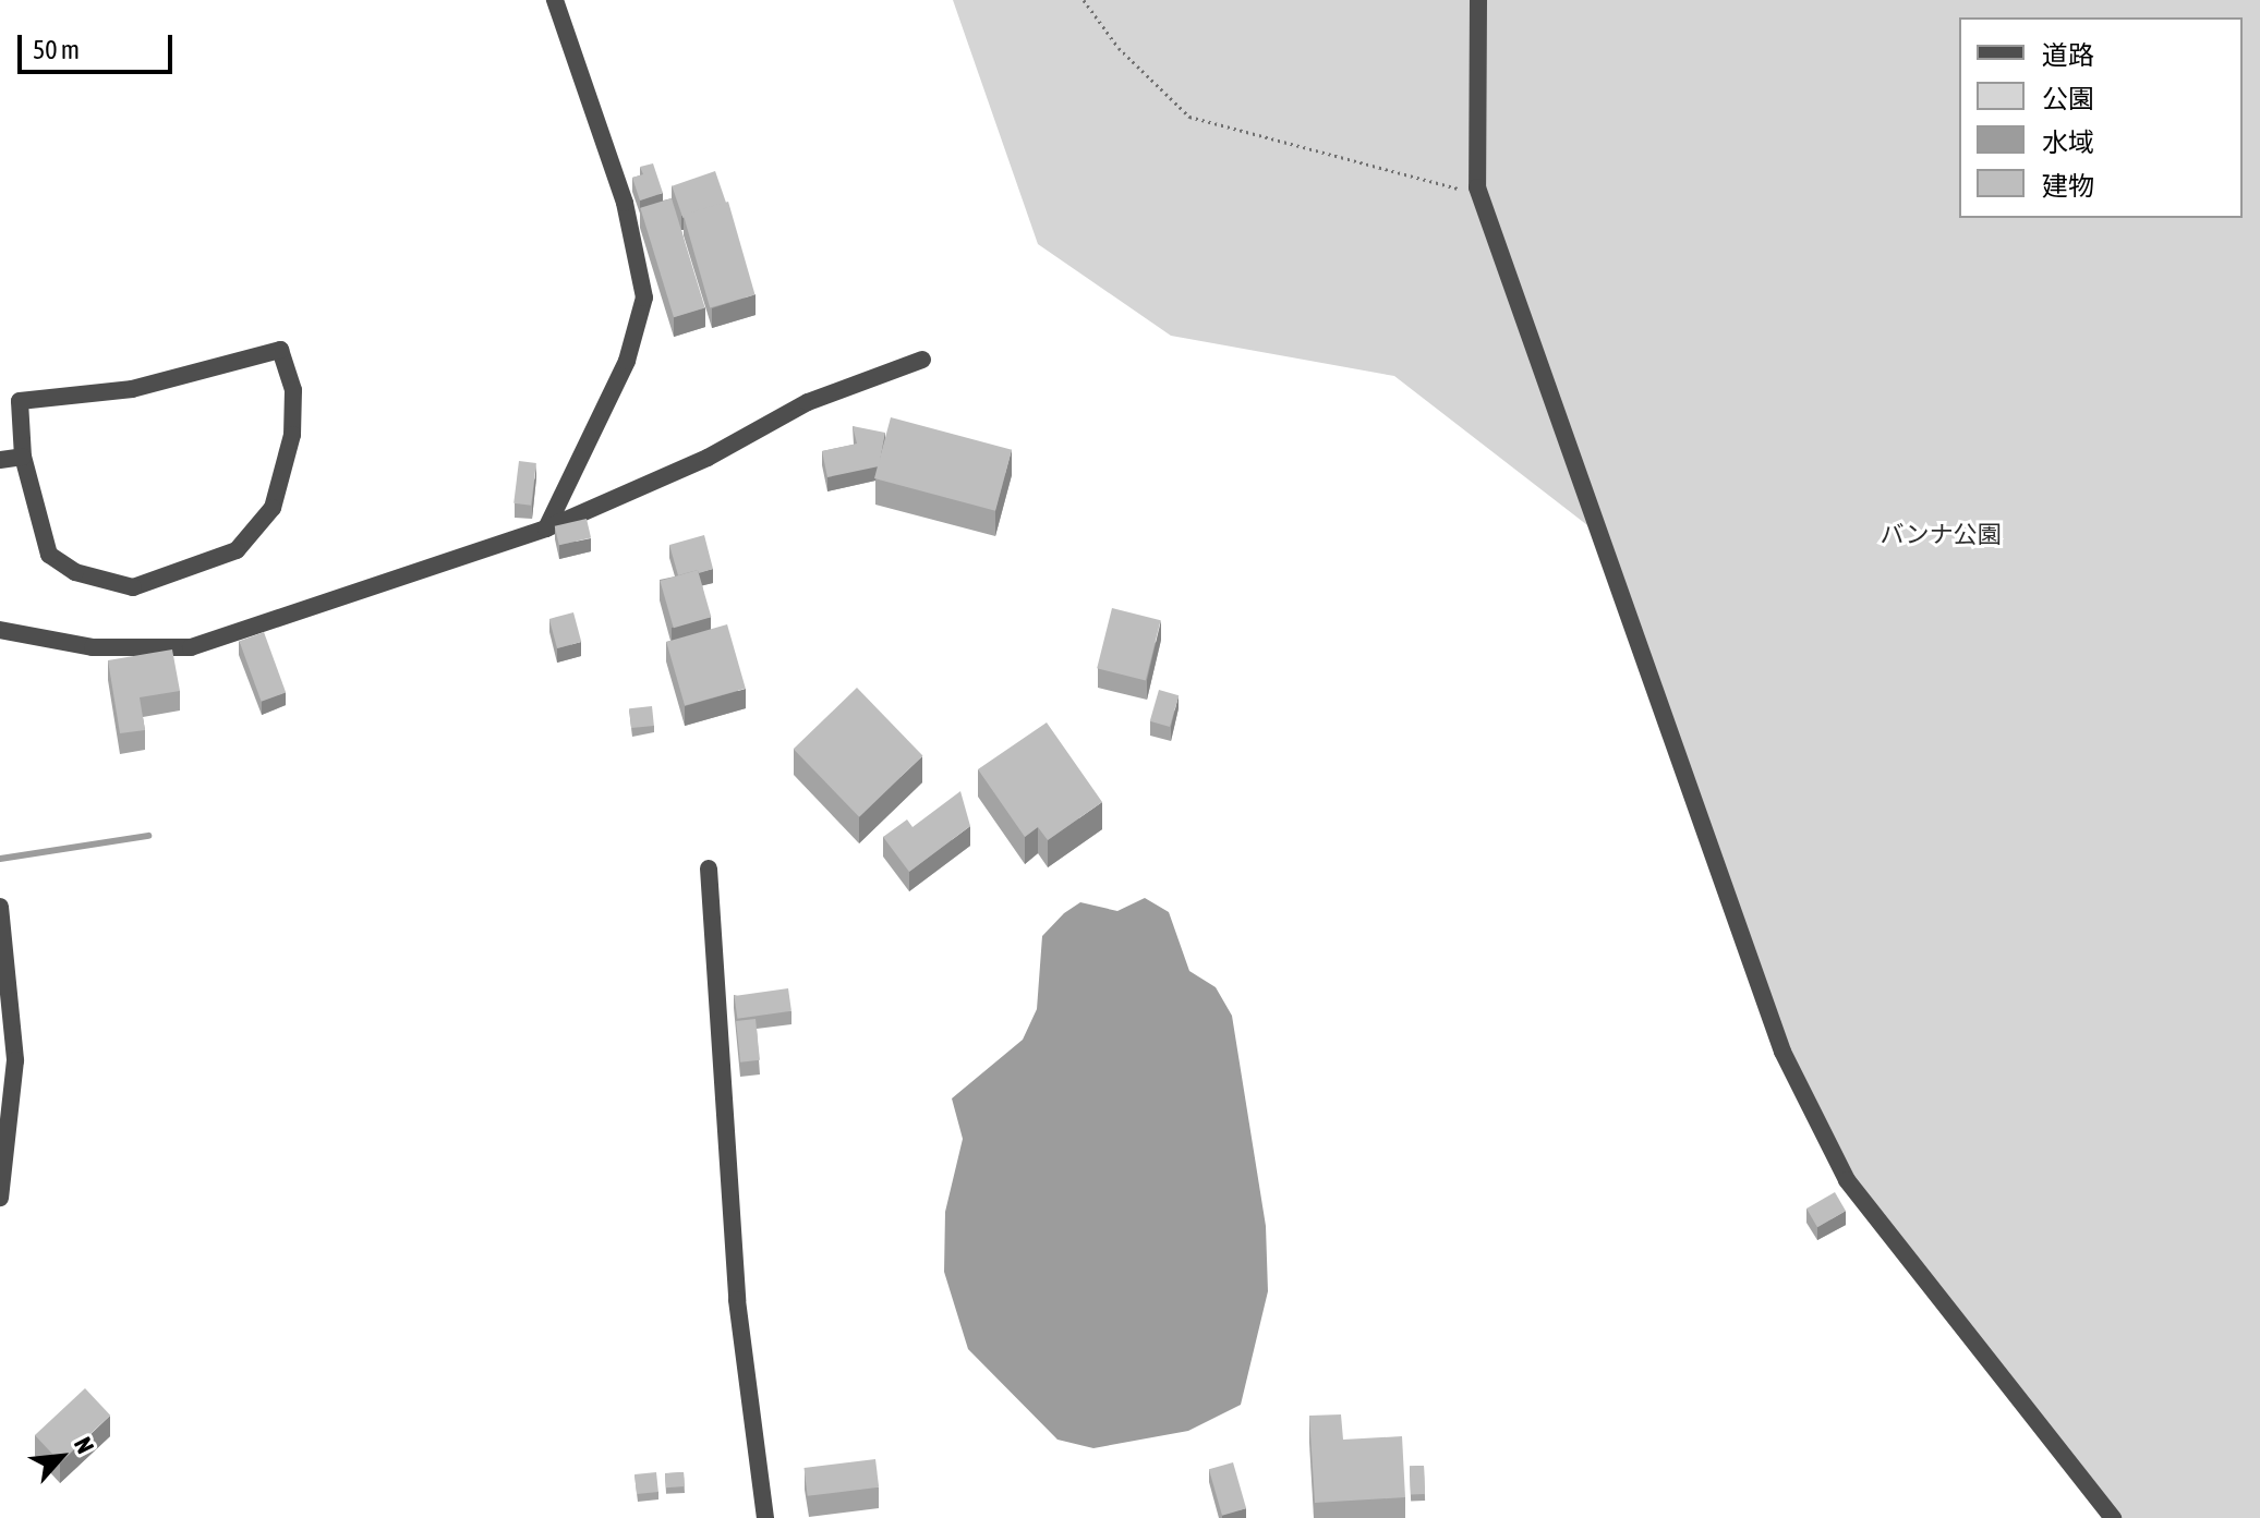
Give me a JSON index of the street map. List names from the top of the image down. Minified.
{"parks":["バンナ公園"],"legend":["道路","公園","水域","建物"],"scale_bar":"50 m","north":"top right"}
